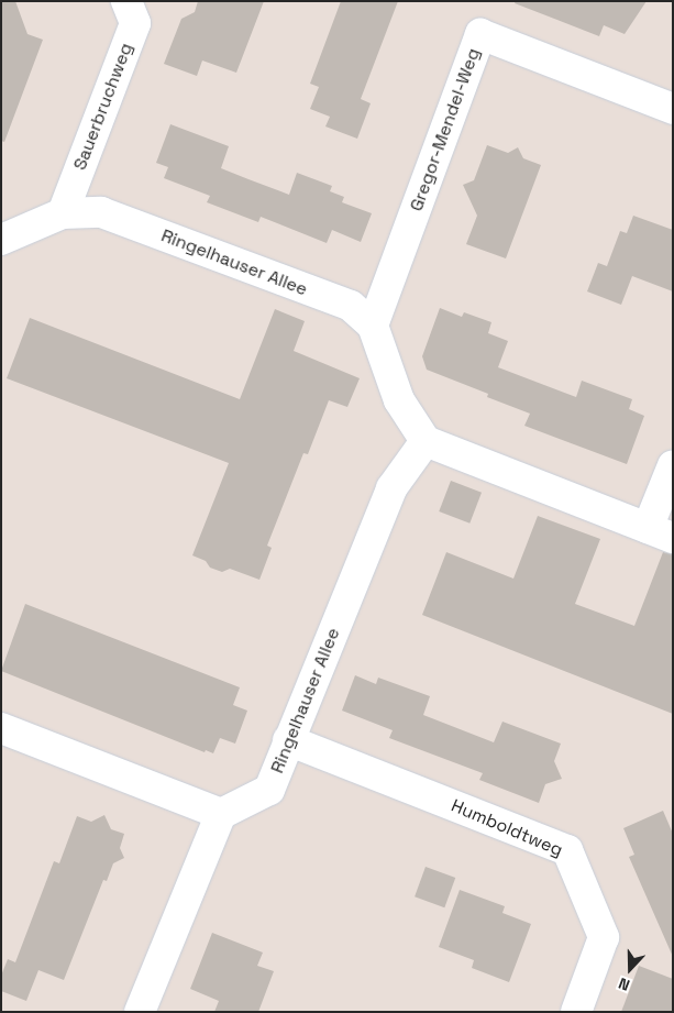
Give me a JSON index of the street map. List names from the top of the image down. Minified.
{"streets":{"street":["Sauerbruchweg","Gregor-Mendel-Weg","Ringelhauser Allee","Humboldtweg"]},"crossings":[["Sauerbruchweg","Ringelhauser Allee"],["Gregor-Mendel-Weg","Ringelhauser Allee"],["Ringelhauser Allee","Humboldtweg"]],"north":"bottom"}
